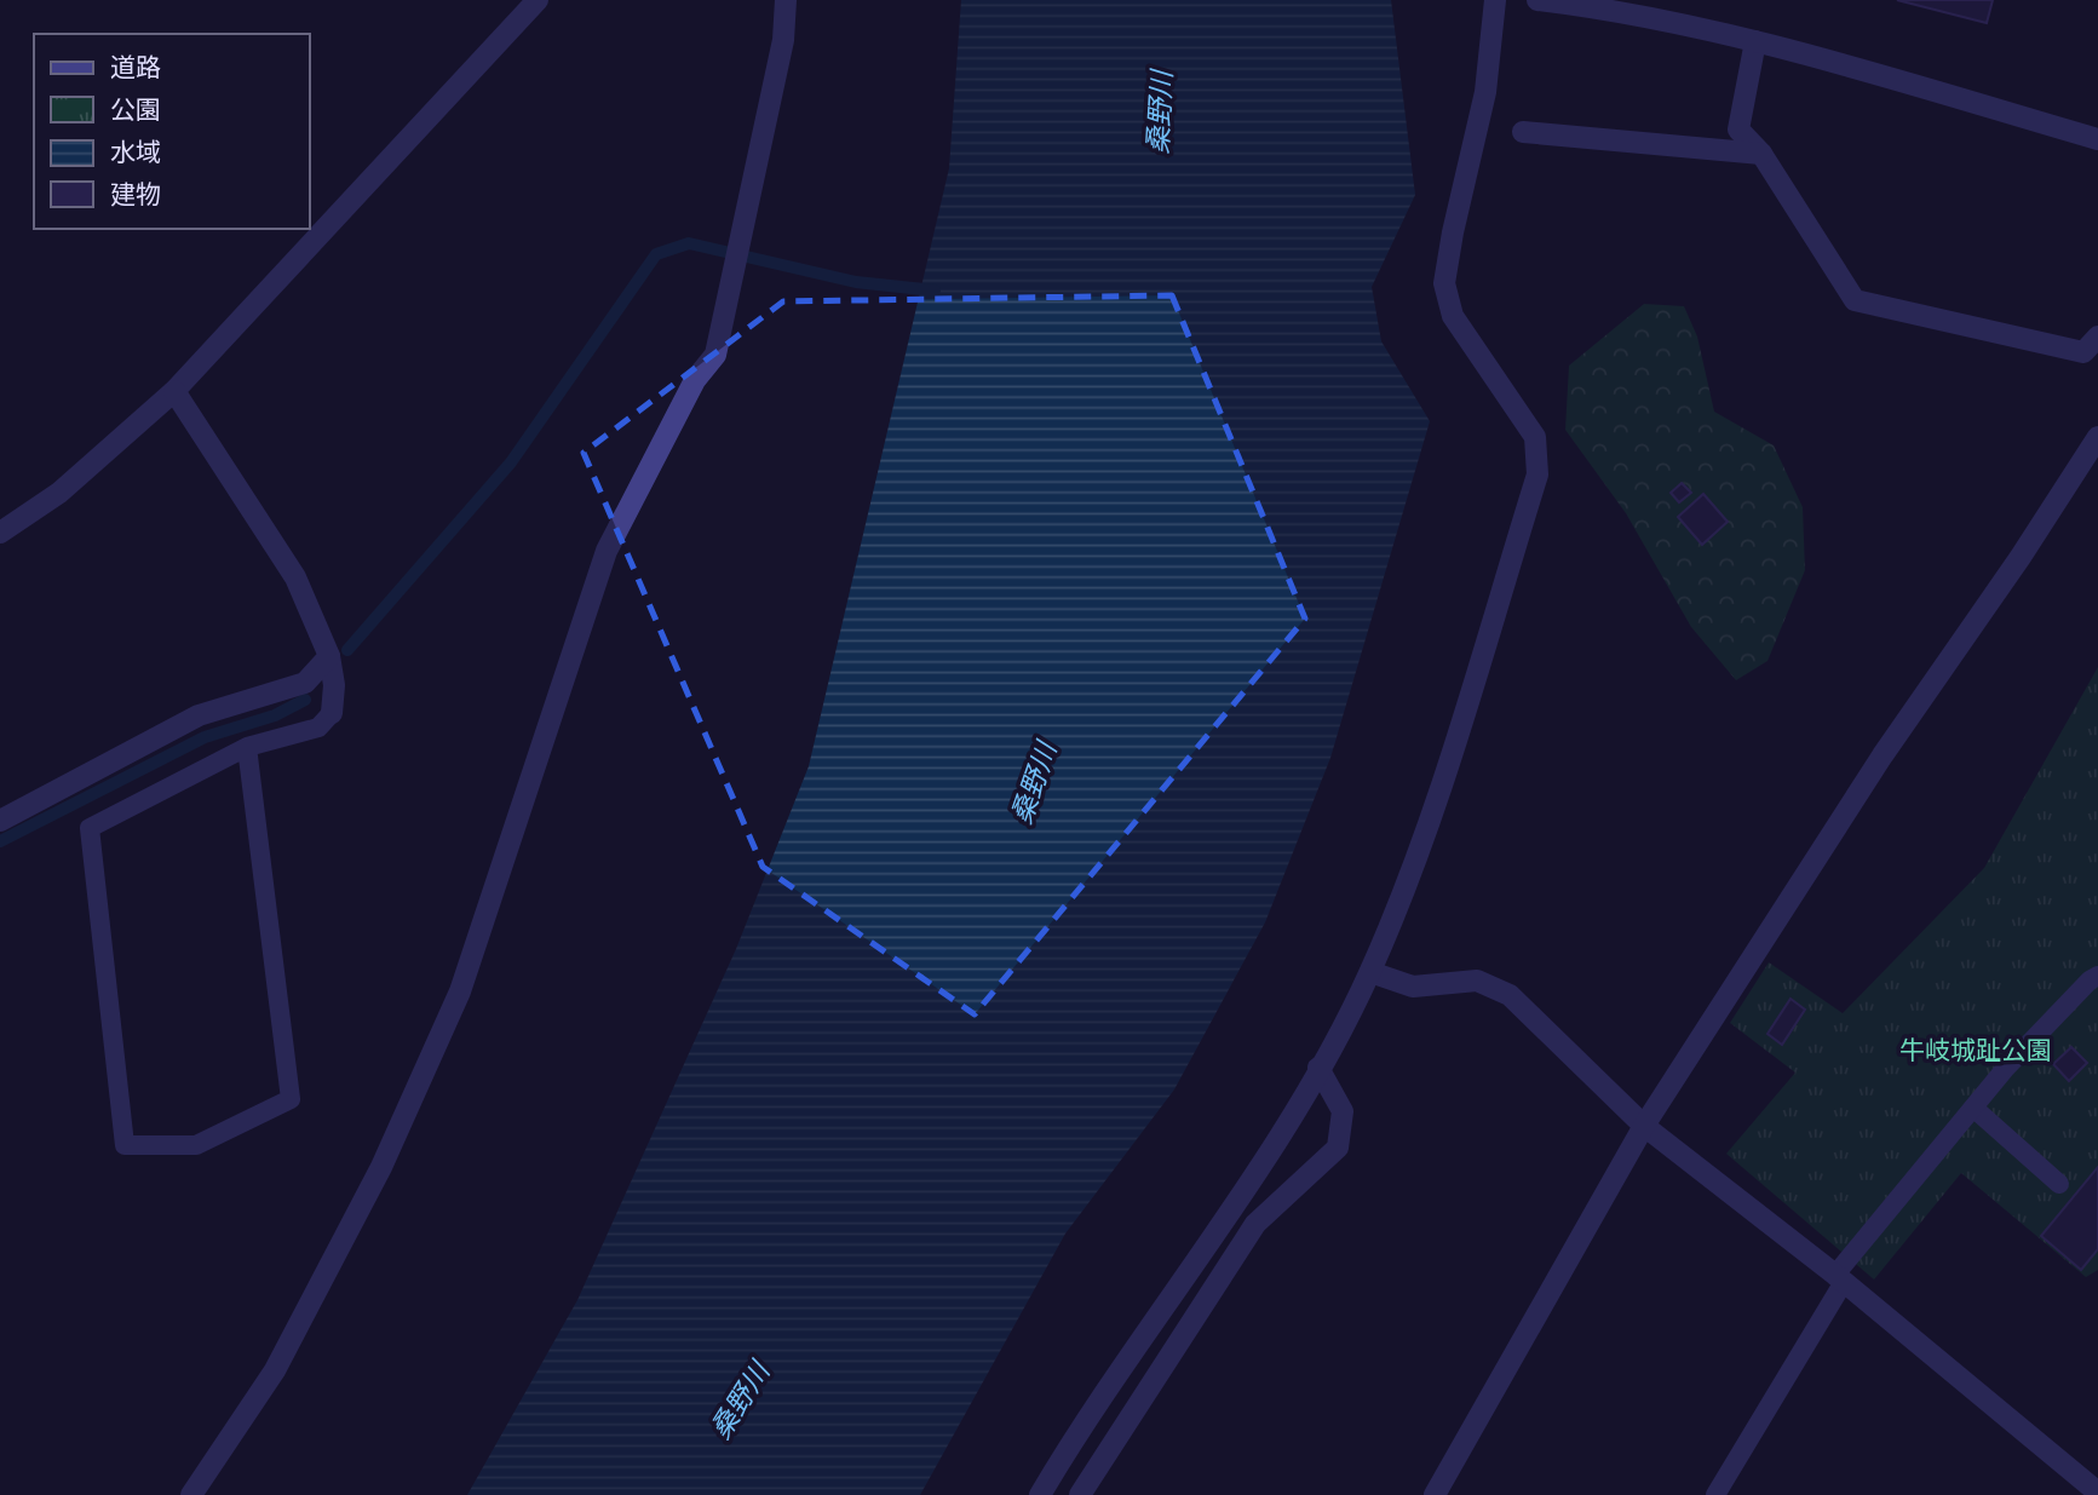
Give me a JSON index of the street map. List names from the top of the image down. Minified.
{"water":["桑野川"],"parks":["牛岐城趾公園"],"legend":["道路","公園","水域","建物"]}
